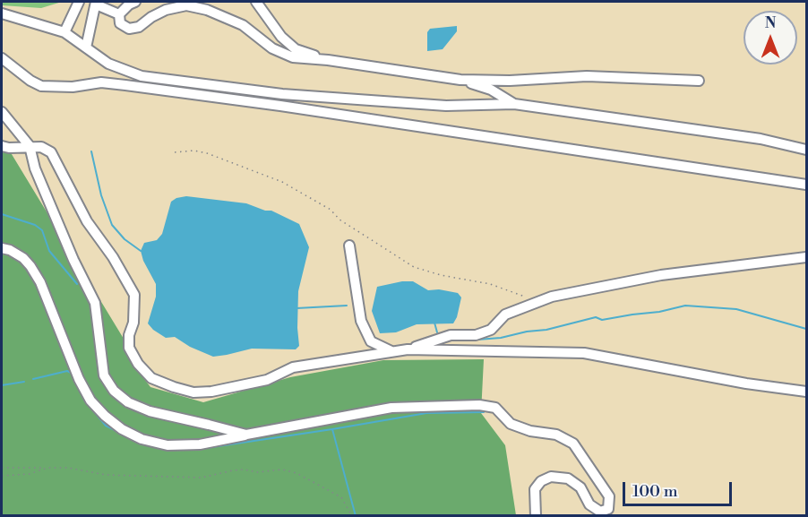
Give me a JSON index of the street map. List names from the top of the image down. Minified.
{"scale_bar":"100 m","north":"top"}
